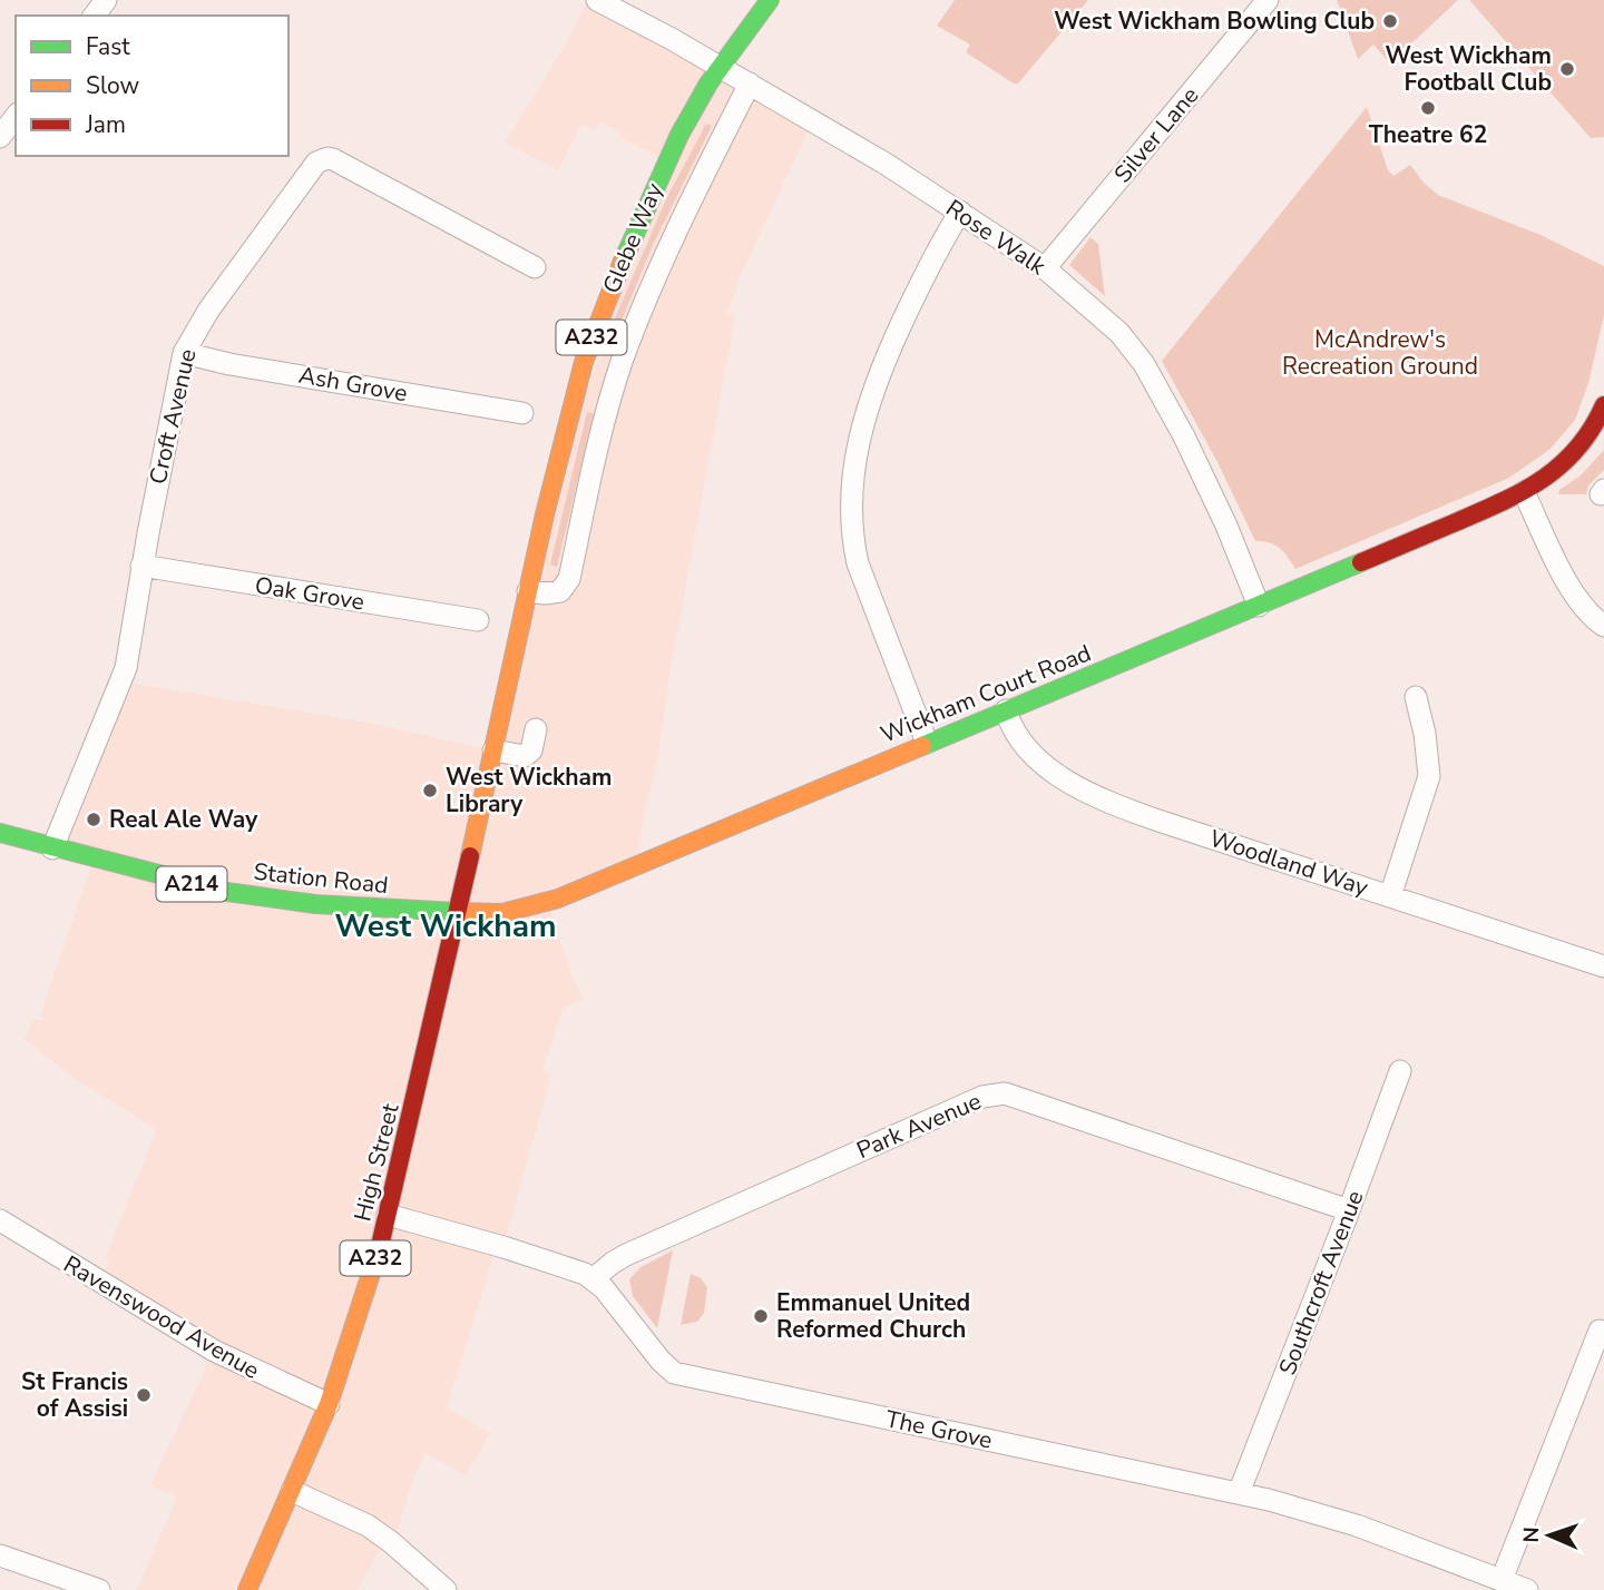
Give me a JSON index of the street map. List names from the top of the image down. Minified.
{"streets":{"main road":["Glebe Way","A232","Wickham Court Road","Station Road","A214","High Street"],"street":["Silver Lane","Rose Walk","Ash Grove","Croft Avenue","Oak Grove","Woodland Way","Park Avenue","Southcroft Avenue","Ravenswood Avenue","The Grove"]},"crossings":[["Silver Lane","Rose Walk"],["Rose Walk","Glebe Way"],["Rose Walk","Wickham Court Road"],["Glebe Way","Wickham Court Road"],["Glebe Way","Station Road"],["Glebe Way","High Street"],["Ash Grove","Croft Avenue"],["Croft Avenue","Oak Grove"],["Croft Avenue","Station Road"],["Wickham Court Road","Woodland Way"],["Wickham Court Road","Station Road"],["Wickham Court Road","High Street"],["Station Road","High Street"],["Park Avenue","Southcroft Avenue"],["Park Avenue","The Grove"],["High Street","Ravenswood Avenue"],["High Street","The Grove"],["Southcroft Avenue","The Grove"]],"districts":["West Wickham"],"parks":["McAndrew's Recreation Ground"],"places":["West Wickham Bowling Club","West Wickham Football Club","Theatre 62","West Wickham Library","Real Ale Way","Emmanuel United Reformed Church","St Francis of Assisi"],"legend":["Fast","Slow","Jam"],"north":"left"}
